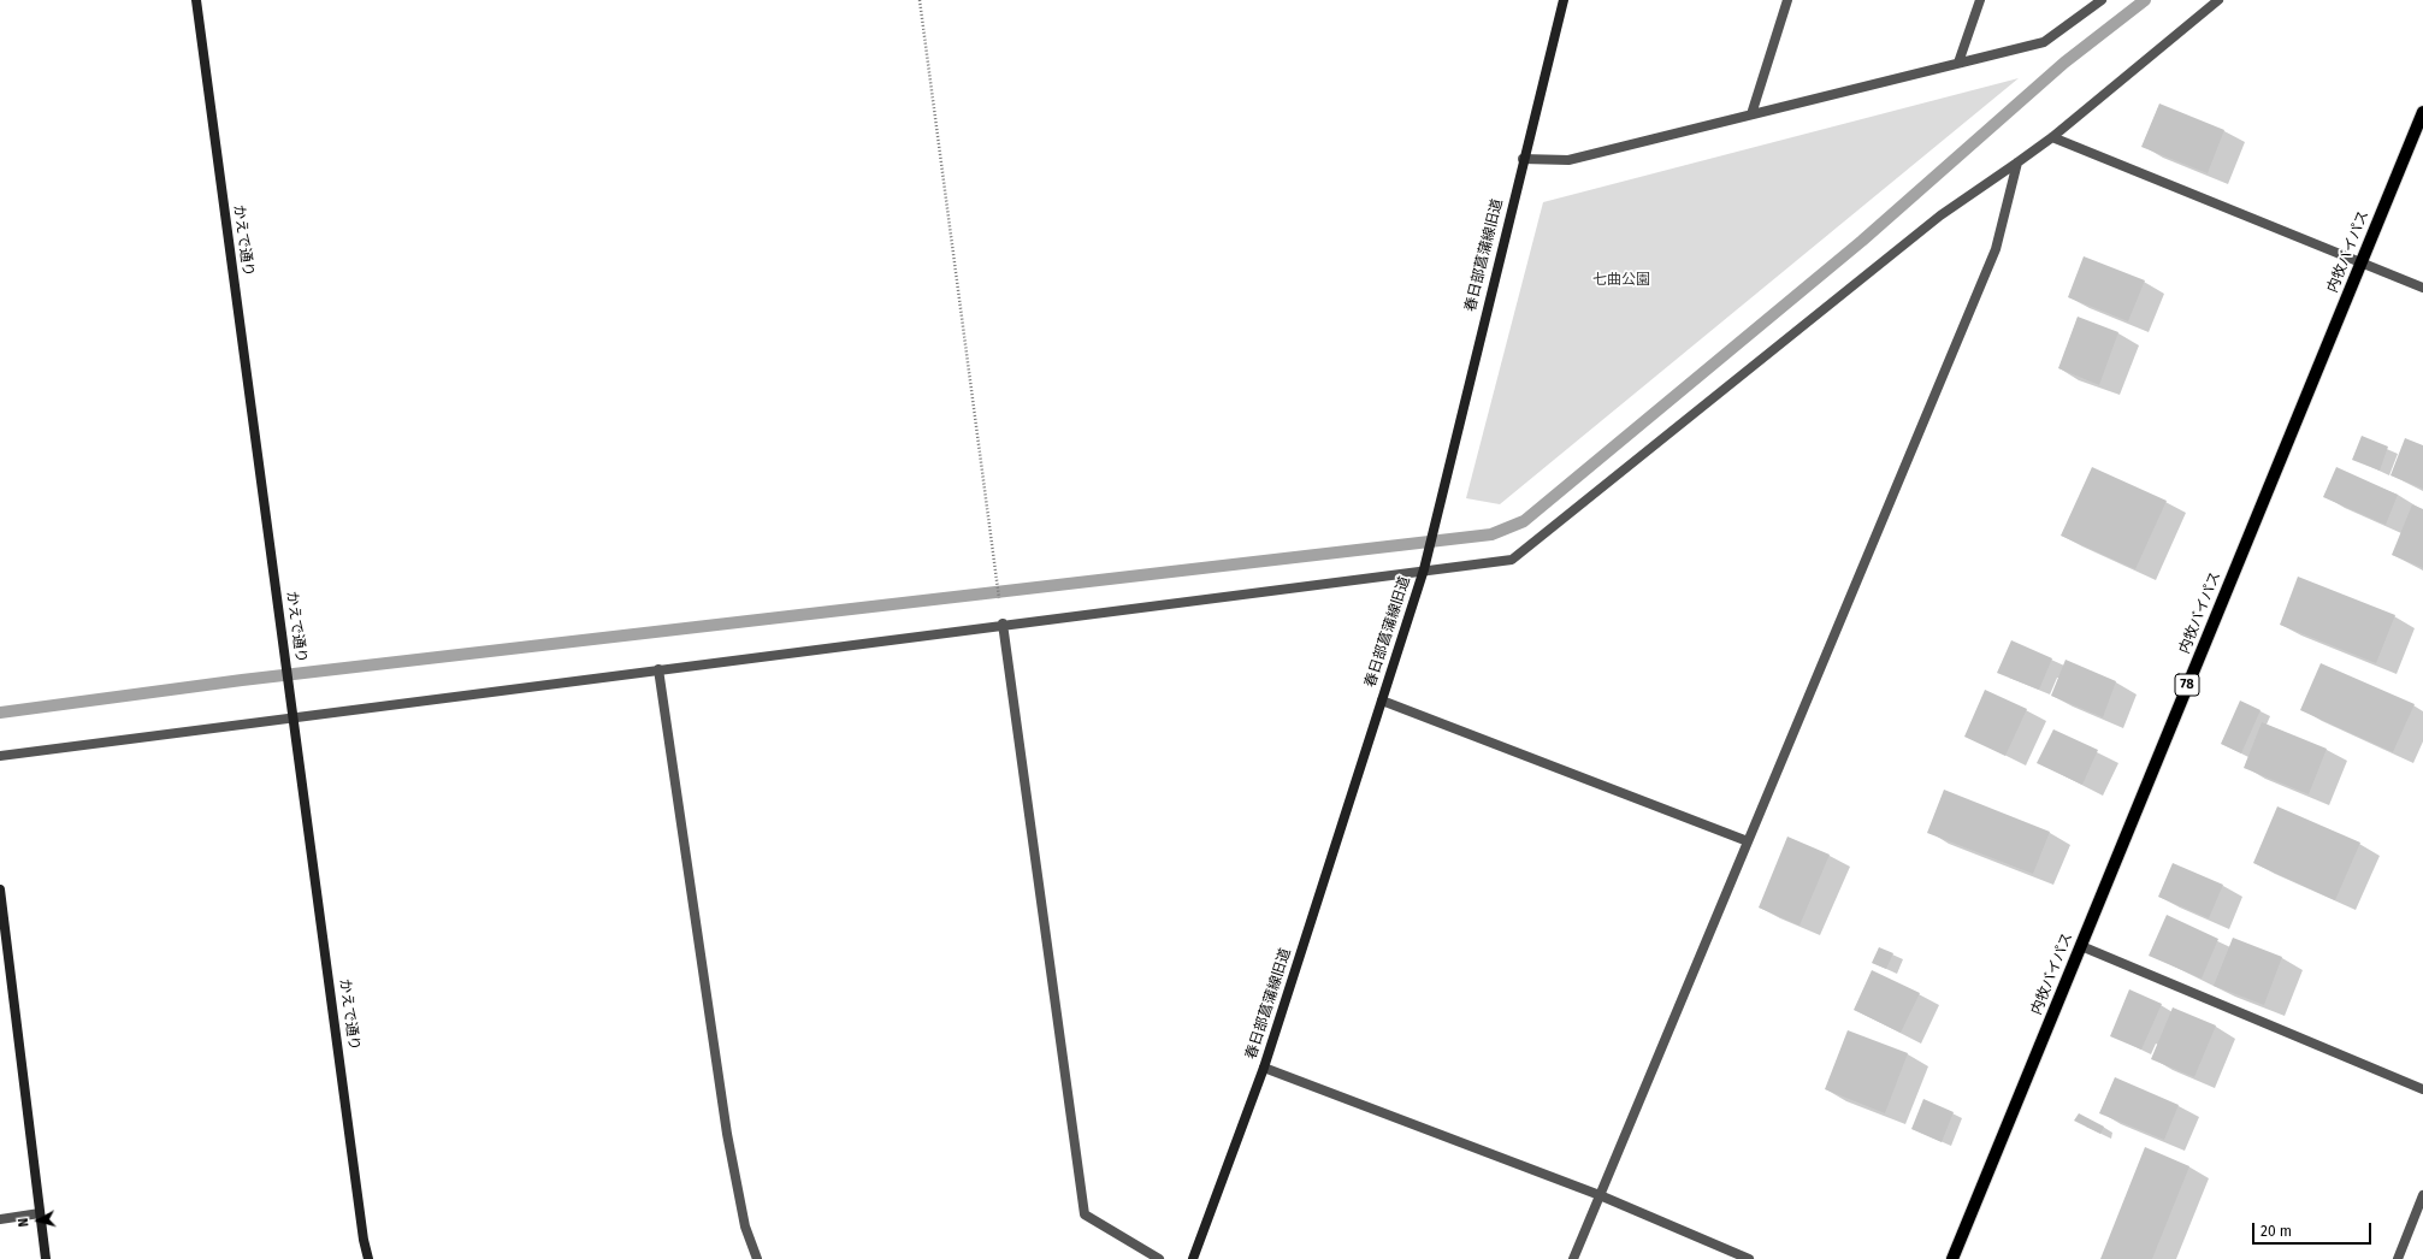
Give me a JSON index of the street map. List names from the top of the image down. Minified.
{"streets":{"main road":["内牧バイパス","78"],"street":["かえで通り","春日部菖蒲線旧道"]},"parks":["七曲公園"],"scale_bar":"20 m","north":"left"}
